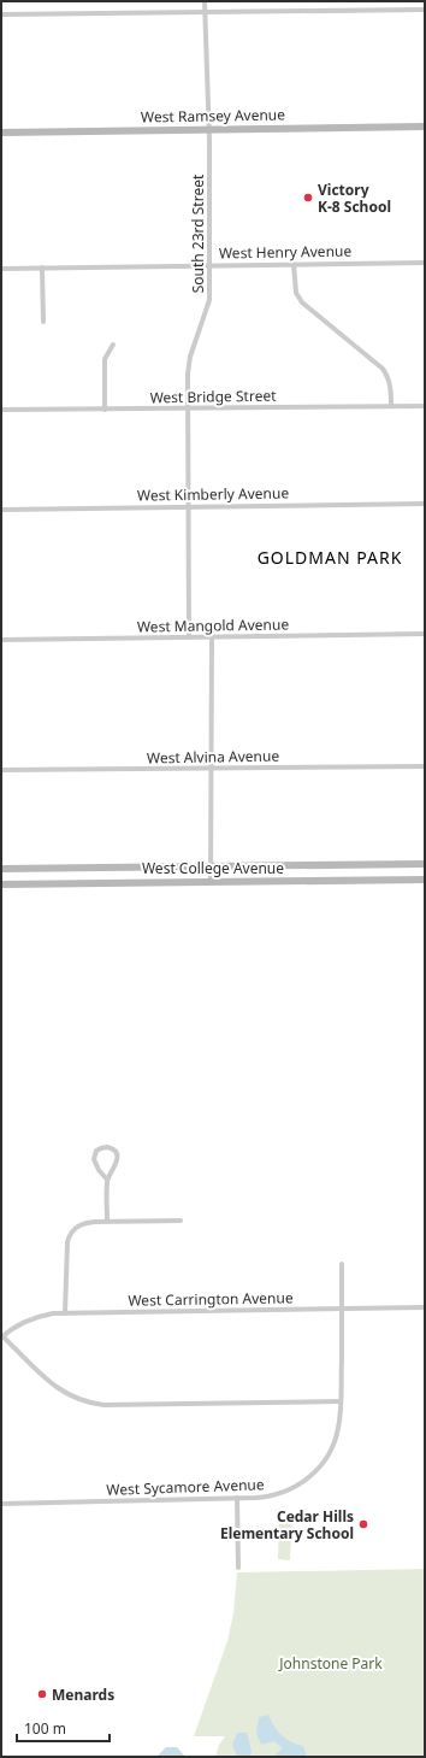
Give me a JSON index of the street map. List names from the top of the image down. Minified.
{"streets":{"main road":["West Ramsey Avenue","West College Avenue"],"street":["South 23rd Street","West Henry Avenue","West Bridge Street","West Kimberly Avenue","West Mangold Avenue","West Alvina Avenue","West Carrington Avenue","West Sycamore Avenue"]},"crossings":[["West Ramsey Avenue","South 23rd Street"],["South 23rd Street","West Henry Avenue"],["South 23rd Street","West Bridge Street"],["South 23rd Street","West Kimberly Avenue"],["South 23rd Street","West Mangold Avenue"],["West Carrington Avenue","West Sycamore Avenue"]],"districts":["GOLDMAN PARK"],"parks":["Johnstone Park"],"places":["Victory K-8 School","Cedar Hills Elementary School","Menards"],"scale_bar":"100 m"}
